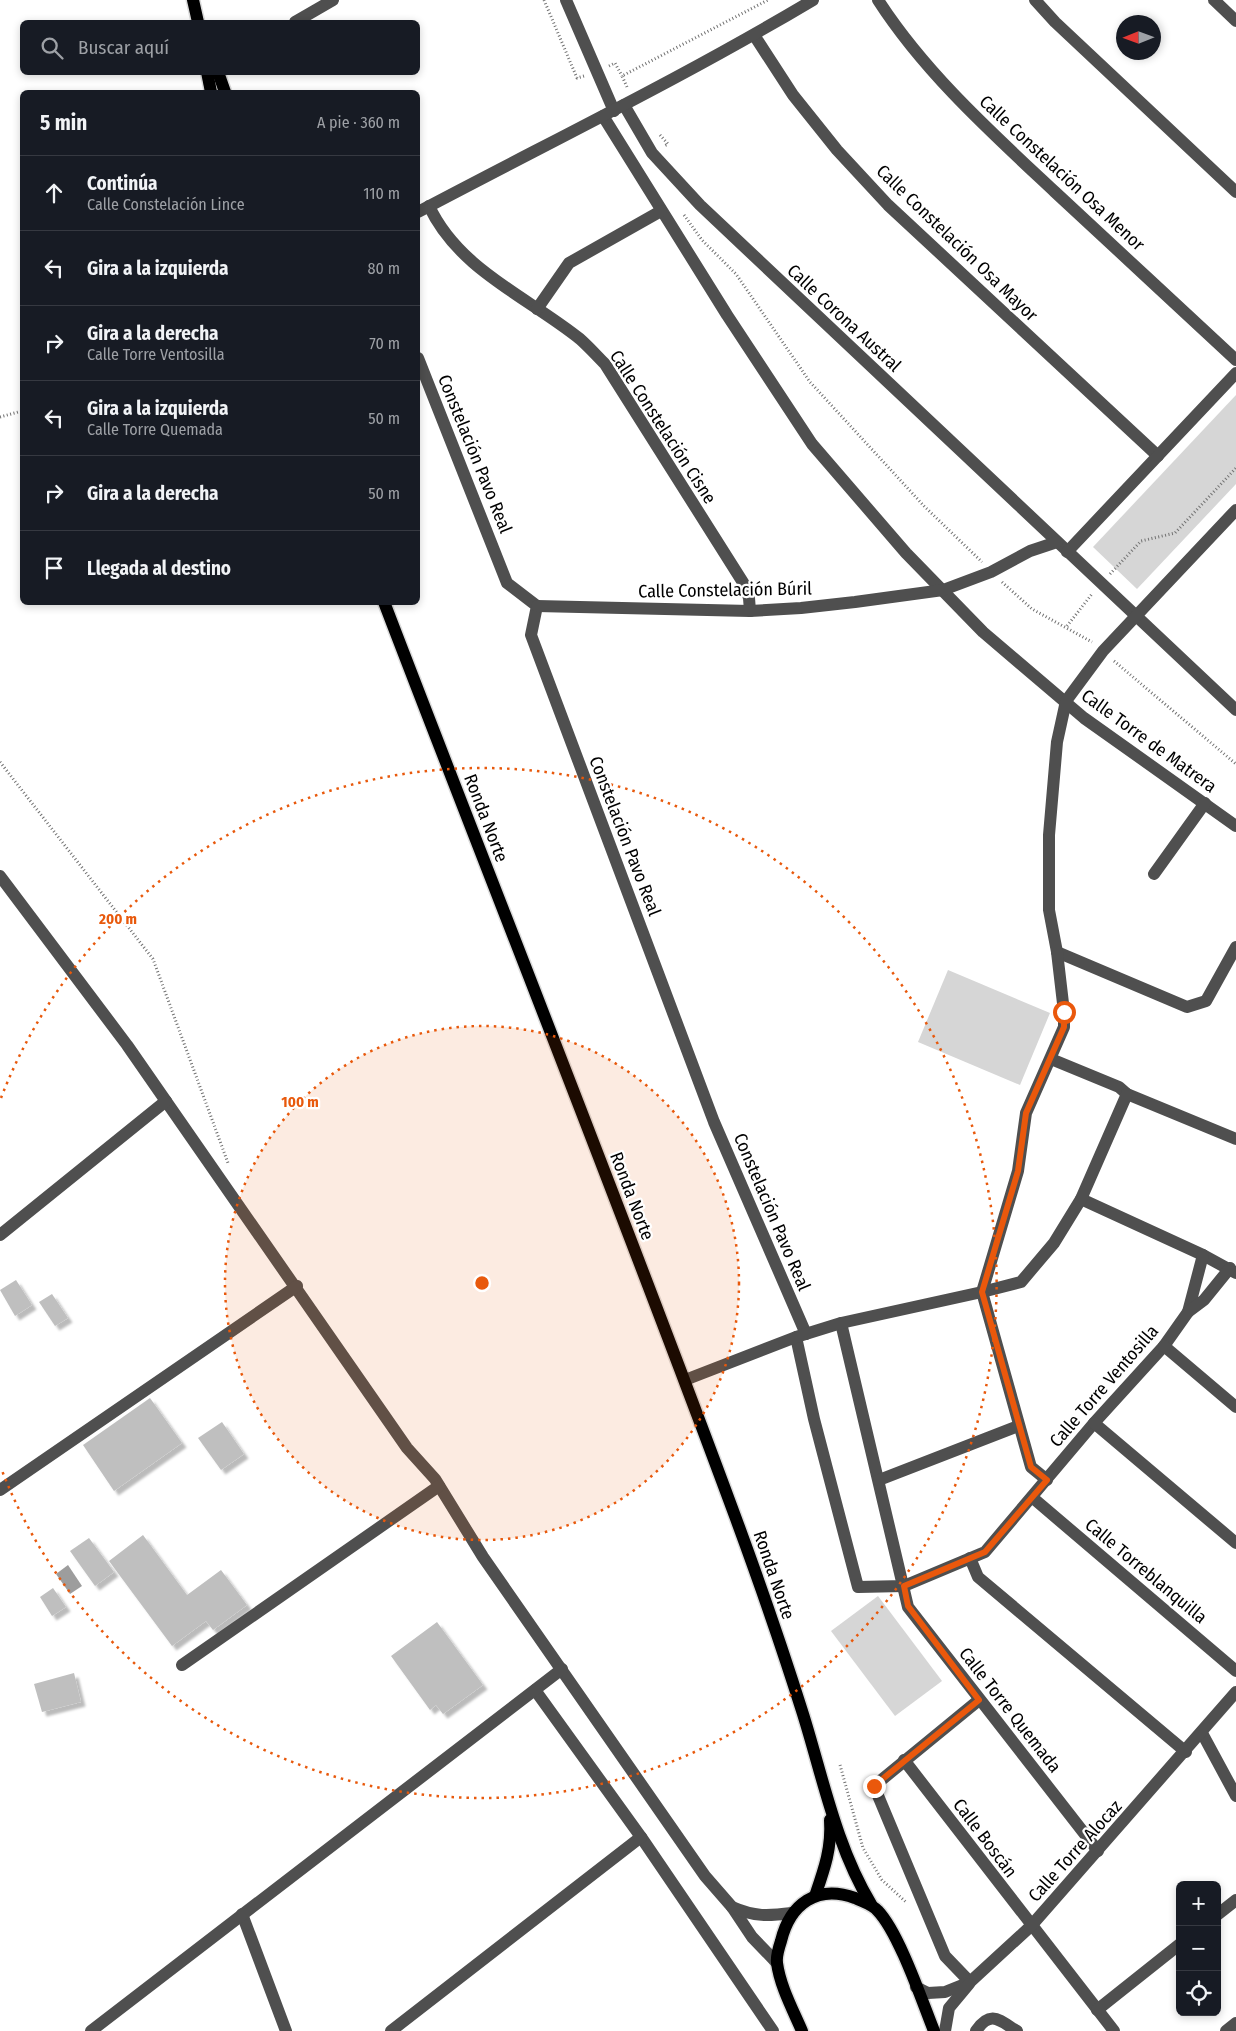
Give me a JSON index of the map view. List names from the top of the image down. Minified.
{"streets":{"main road":["Ronda Norte"],"street":["Calle Constelación Osa Menor","Calle Constelación Osa Mayor","Calle Corona Austral","Calle Constelación Cisne","Constelación Pavo Real","Calle Constelación Búril","Calle Torre de Matrera","Calle Torre Ventosilla","Calle Torreblanquilla","Calle Torre Quemada","Calle Boscán","Calle Torre Alocaz"]},"crossings":[["Calle Corona Austral","Calle Constelación Búril"],["Calle Constelación Cisne","Calle Constelación Búril"],["Constelación Pavo Real","Calle Constelación Búril"],["Calle Constelación Búril","Calle Torre de Matrera"],["Ronda Norte","Calle Torre Alocaz"],["Calle Torre Ventosilla","Calle Torreblanquilla"],["Calle Torre Ventosilla","Calle Torre Quemada"],["Calle Torre Quemada","Calle Torre Alocaz"],["Calle Boscán","Calle Torre Alocaz"]],"north":"left","page":{"search":"Buscar aquí","heading":["5 min","A pie · 360 m"],"list":[["Continúa","Calle Constelación Lince","110 m"],["Gira a la izquierda","80 m"],["Gira a la derecha","Calle Torre Ventosilla","70 m"],["Gira a la izquierda","Calle Torre Quemada","50 m"],["Gira a la derecha","50 m"],"Llegada al destino"],"map_buttons":["+","−"]},"rings":["200 m","100 m"]}
